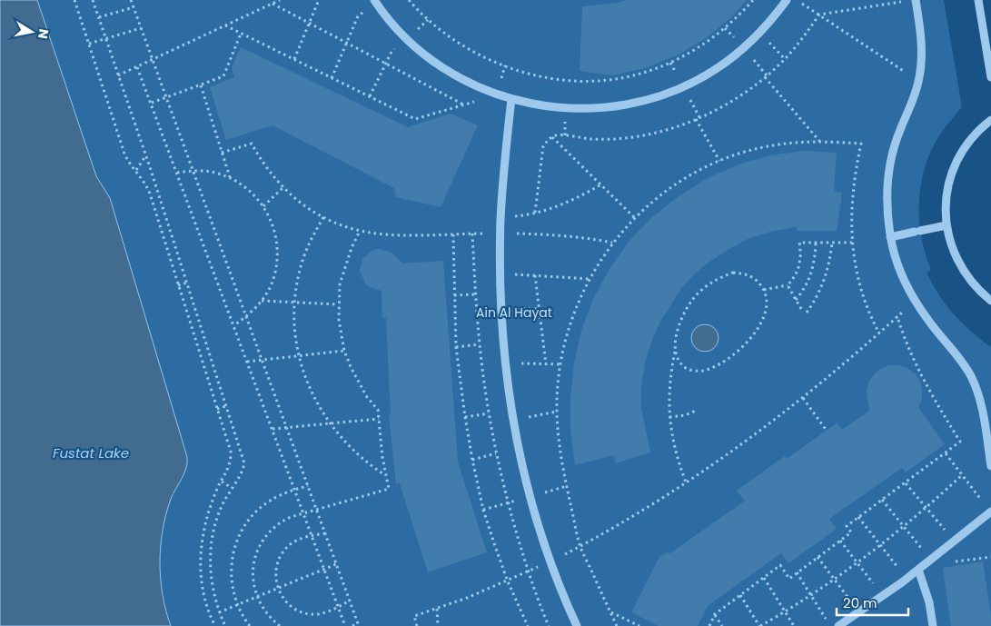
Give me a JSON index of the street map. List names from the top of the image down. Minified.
{"water":["Fustat Lake"],"parks":["Ain Al Hayat"],"scale_bar":"20 m","north":"right"}
